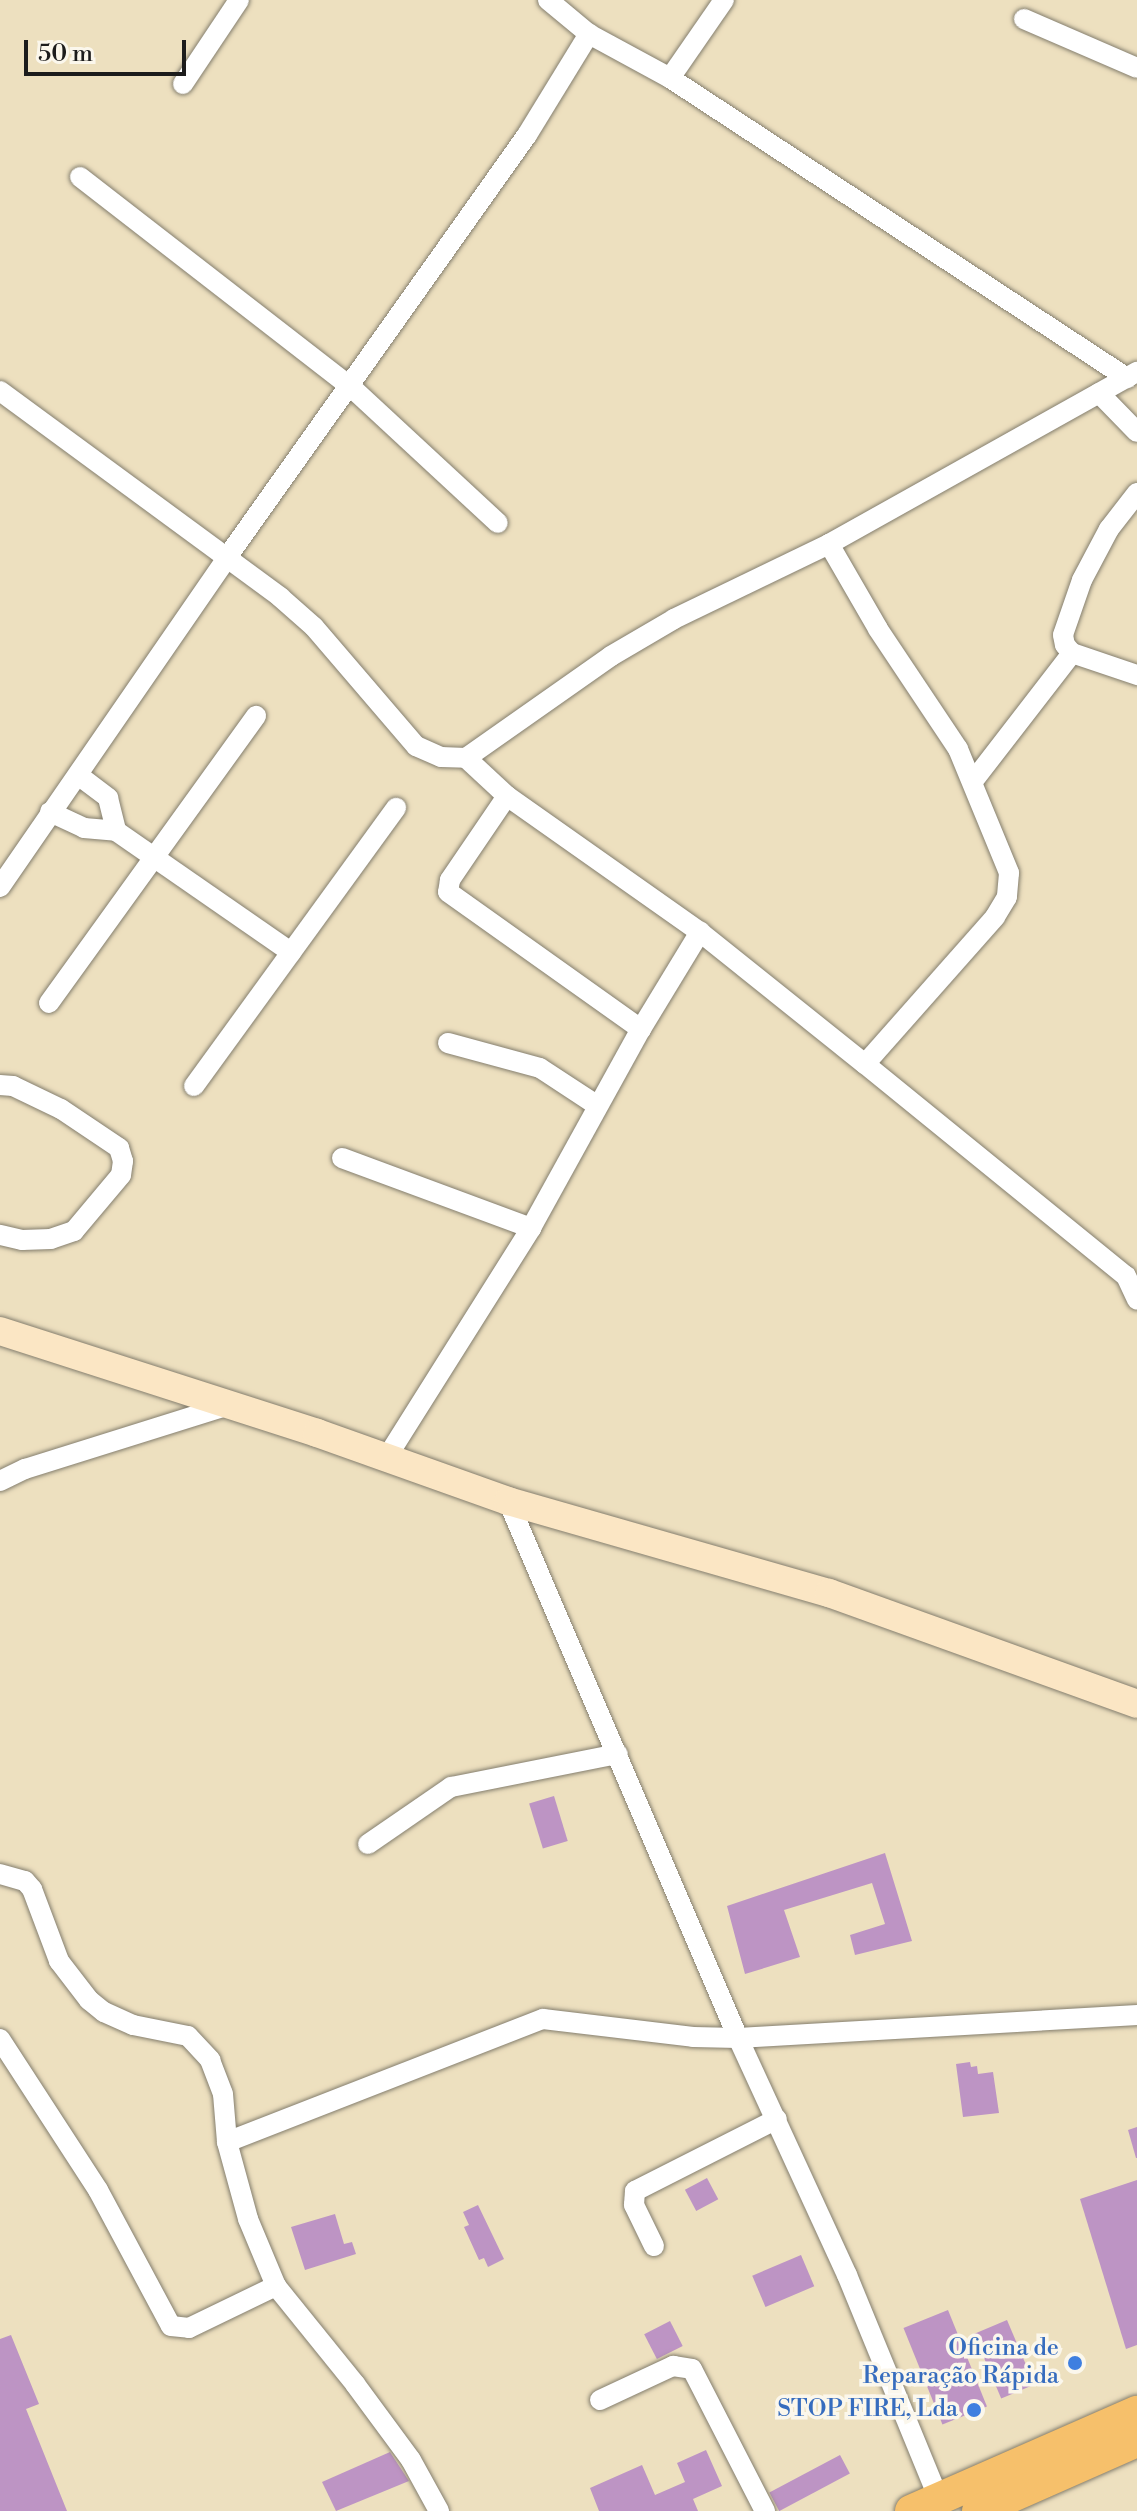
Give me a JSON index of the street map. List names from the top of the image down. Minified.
{"places":["Oficina de Reparação Rápida","STOP FIRE, Lda"],"scale_bar":"50 m"}
